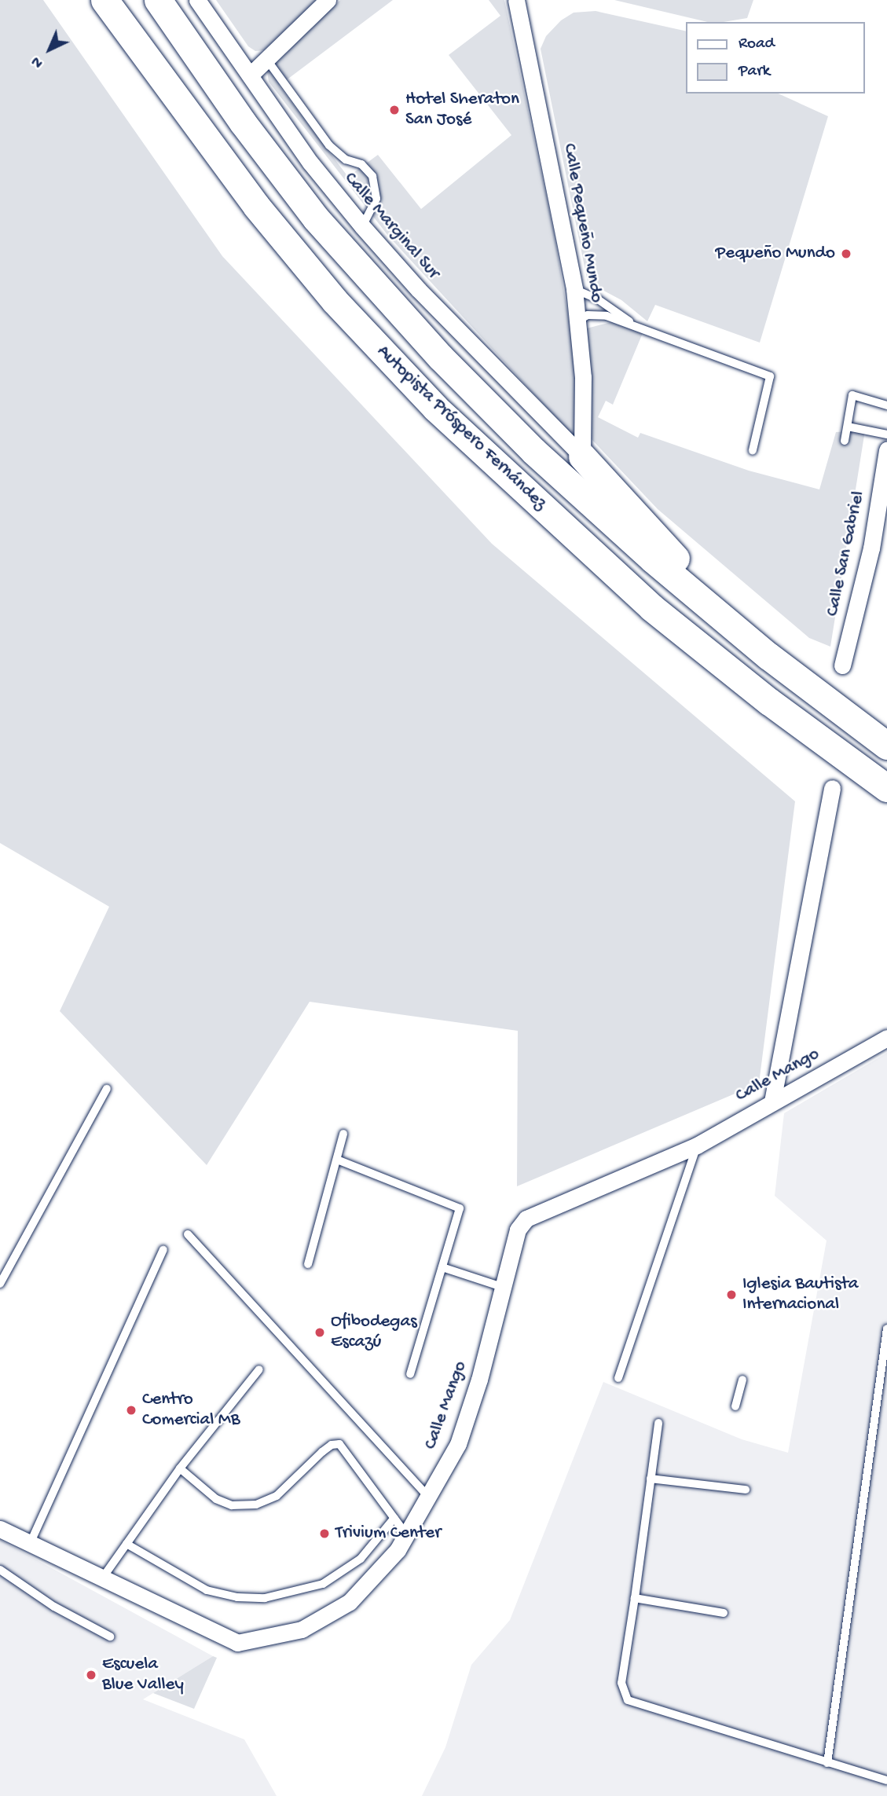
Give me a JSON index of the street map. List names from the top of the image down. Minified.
{"streets":{"highway":["Autopista Próspero Fernández"],"street":["Calle Pequeño Mundo","Calle Marginal Sur","Calle San Gabriel","Calle Mango"]},"crossings":[["Calle Pequeño Mundo","Calle Marginal Sur"]],"places":["Hotel Sheraton San José","Pequeño Mundo","Iglesia Bautista Internacional","Ofibodegas Escazú","Centro Comercial MB","Trivium Center","Escuela Blue Valley"],"legend":["Road","Park"],"north":"bottom left"}
